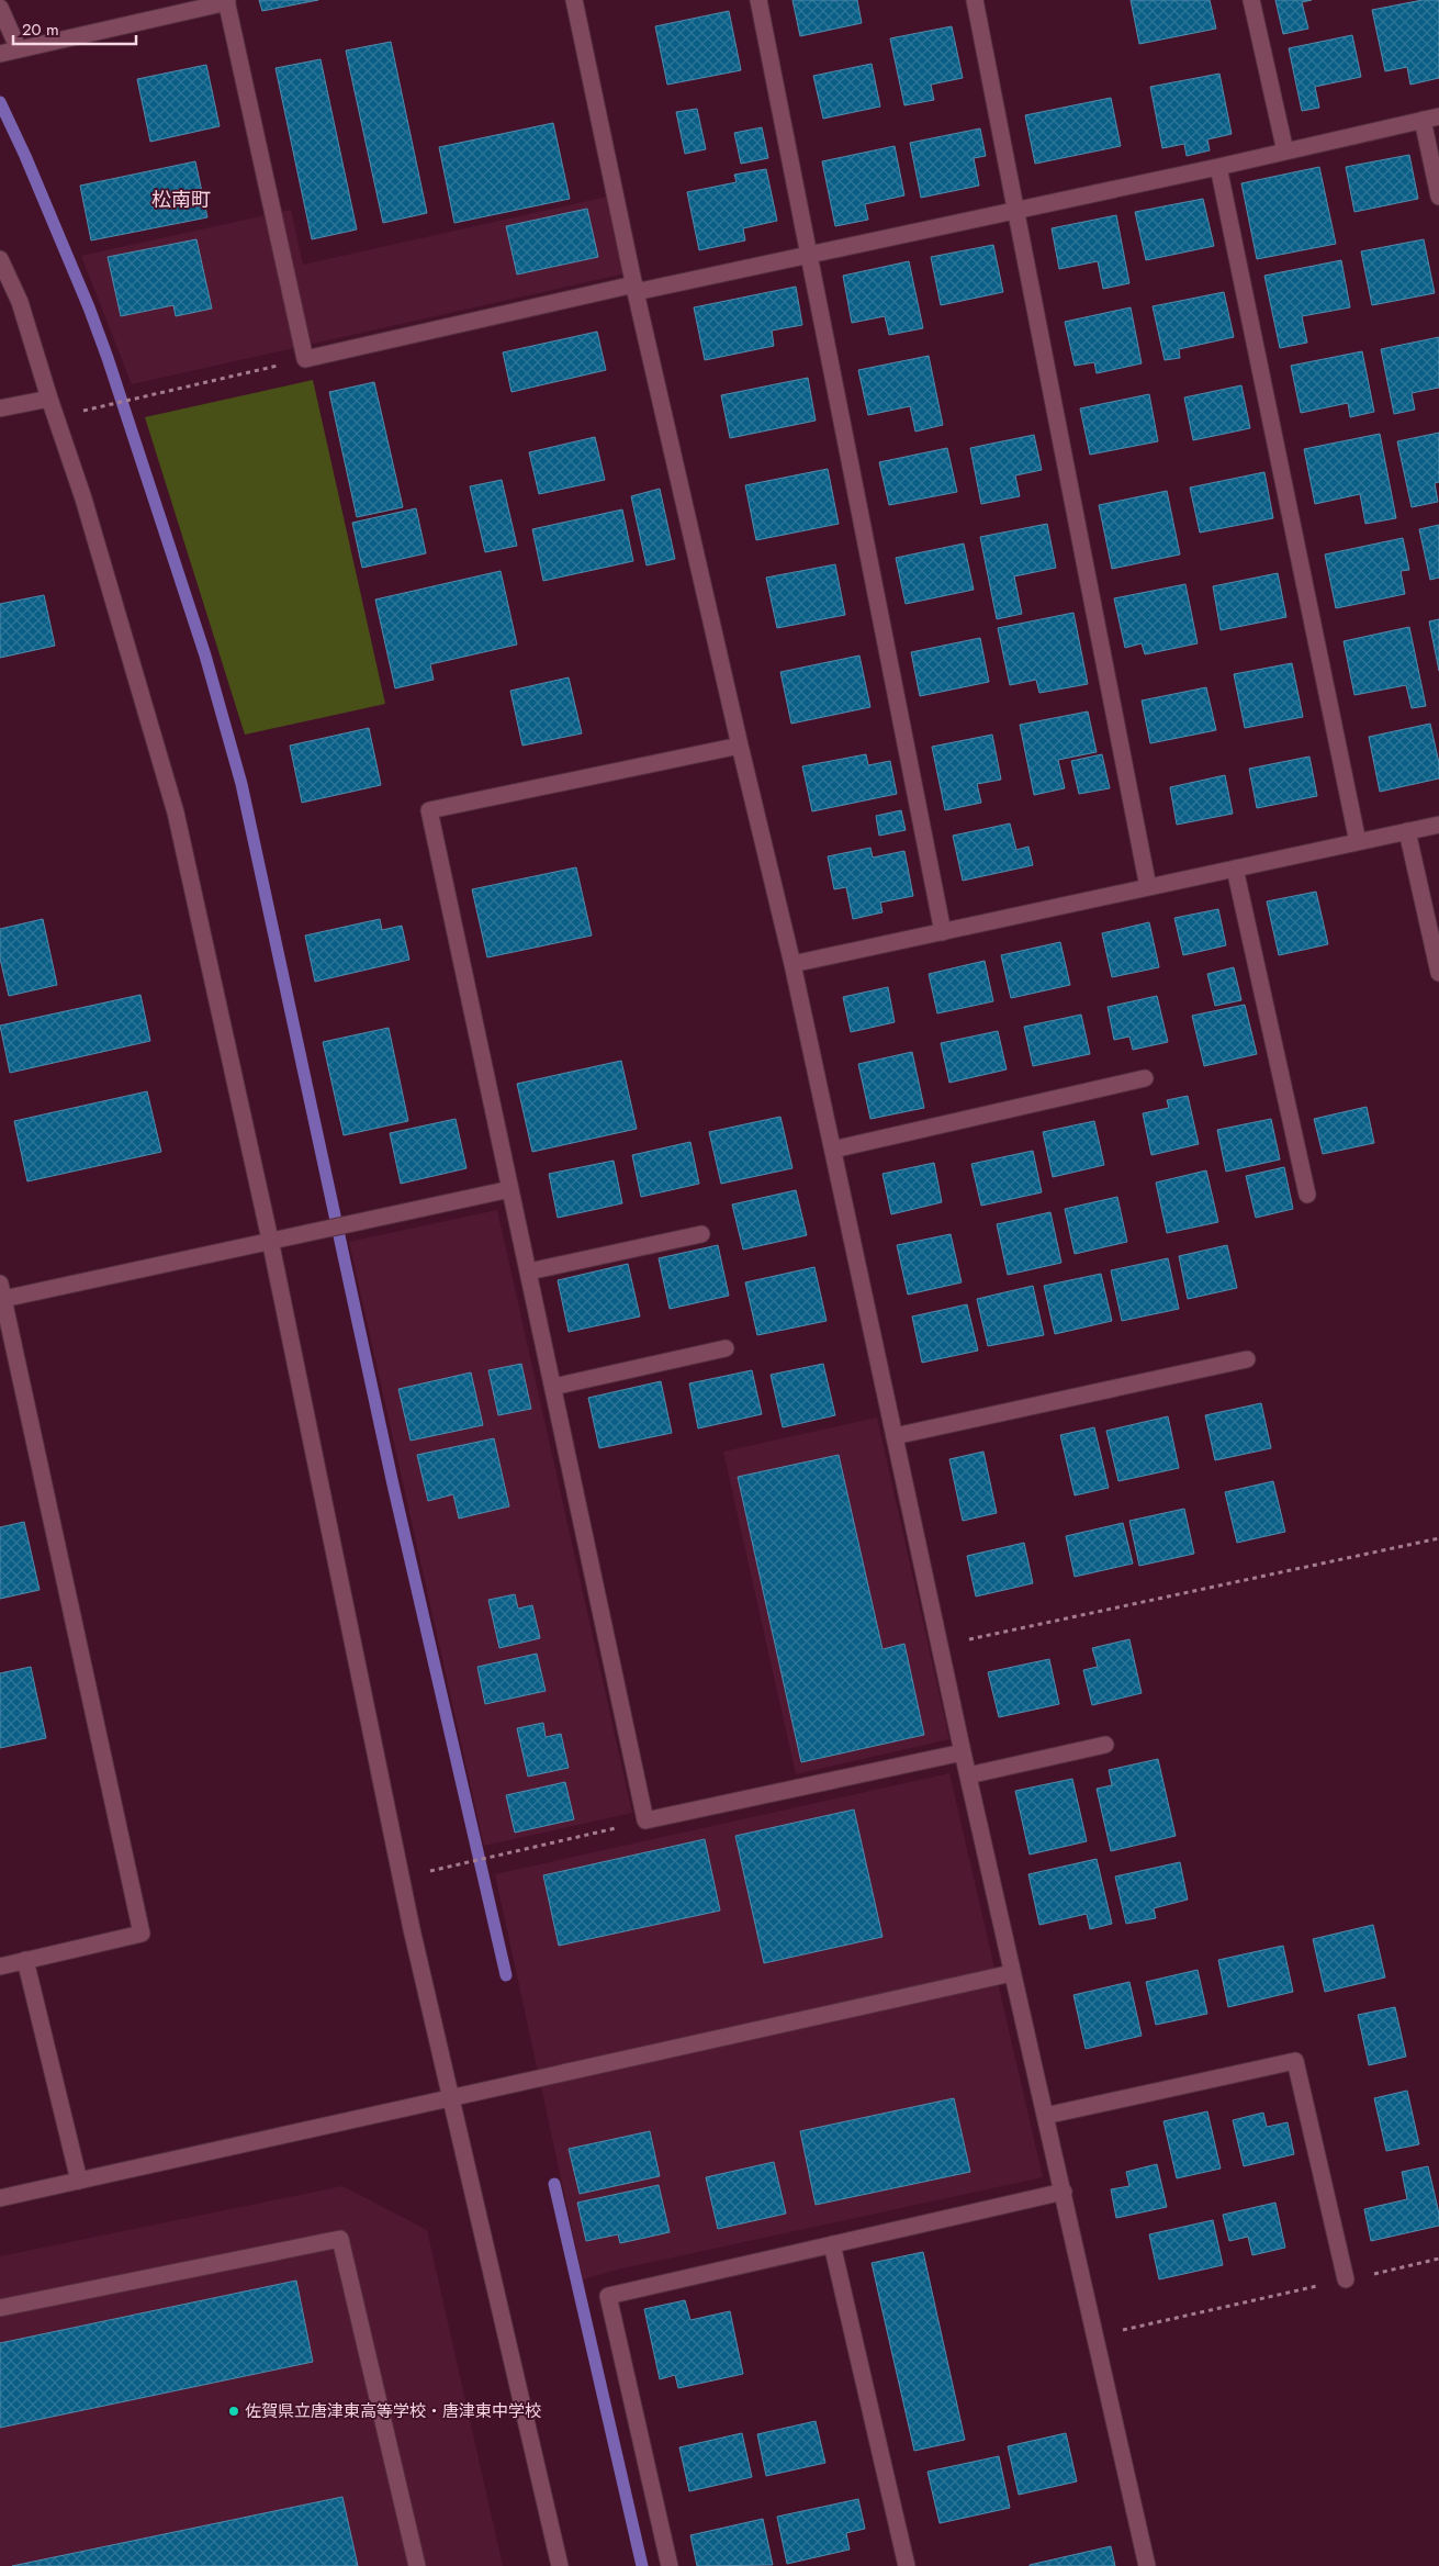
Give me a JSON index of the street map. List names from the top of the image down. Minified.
{"districts":["松南町"],"places":["佐賀県立唐津東高等学校・唐津東中学校"],"scale_bar":"20 m"}
